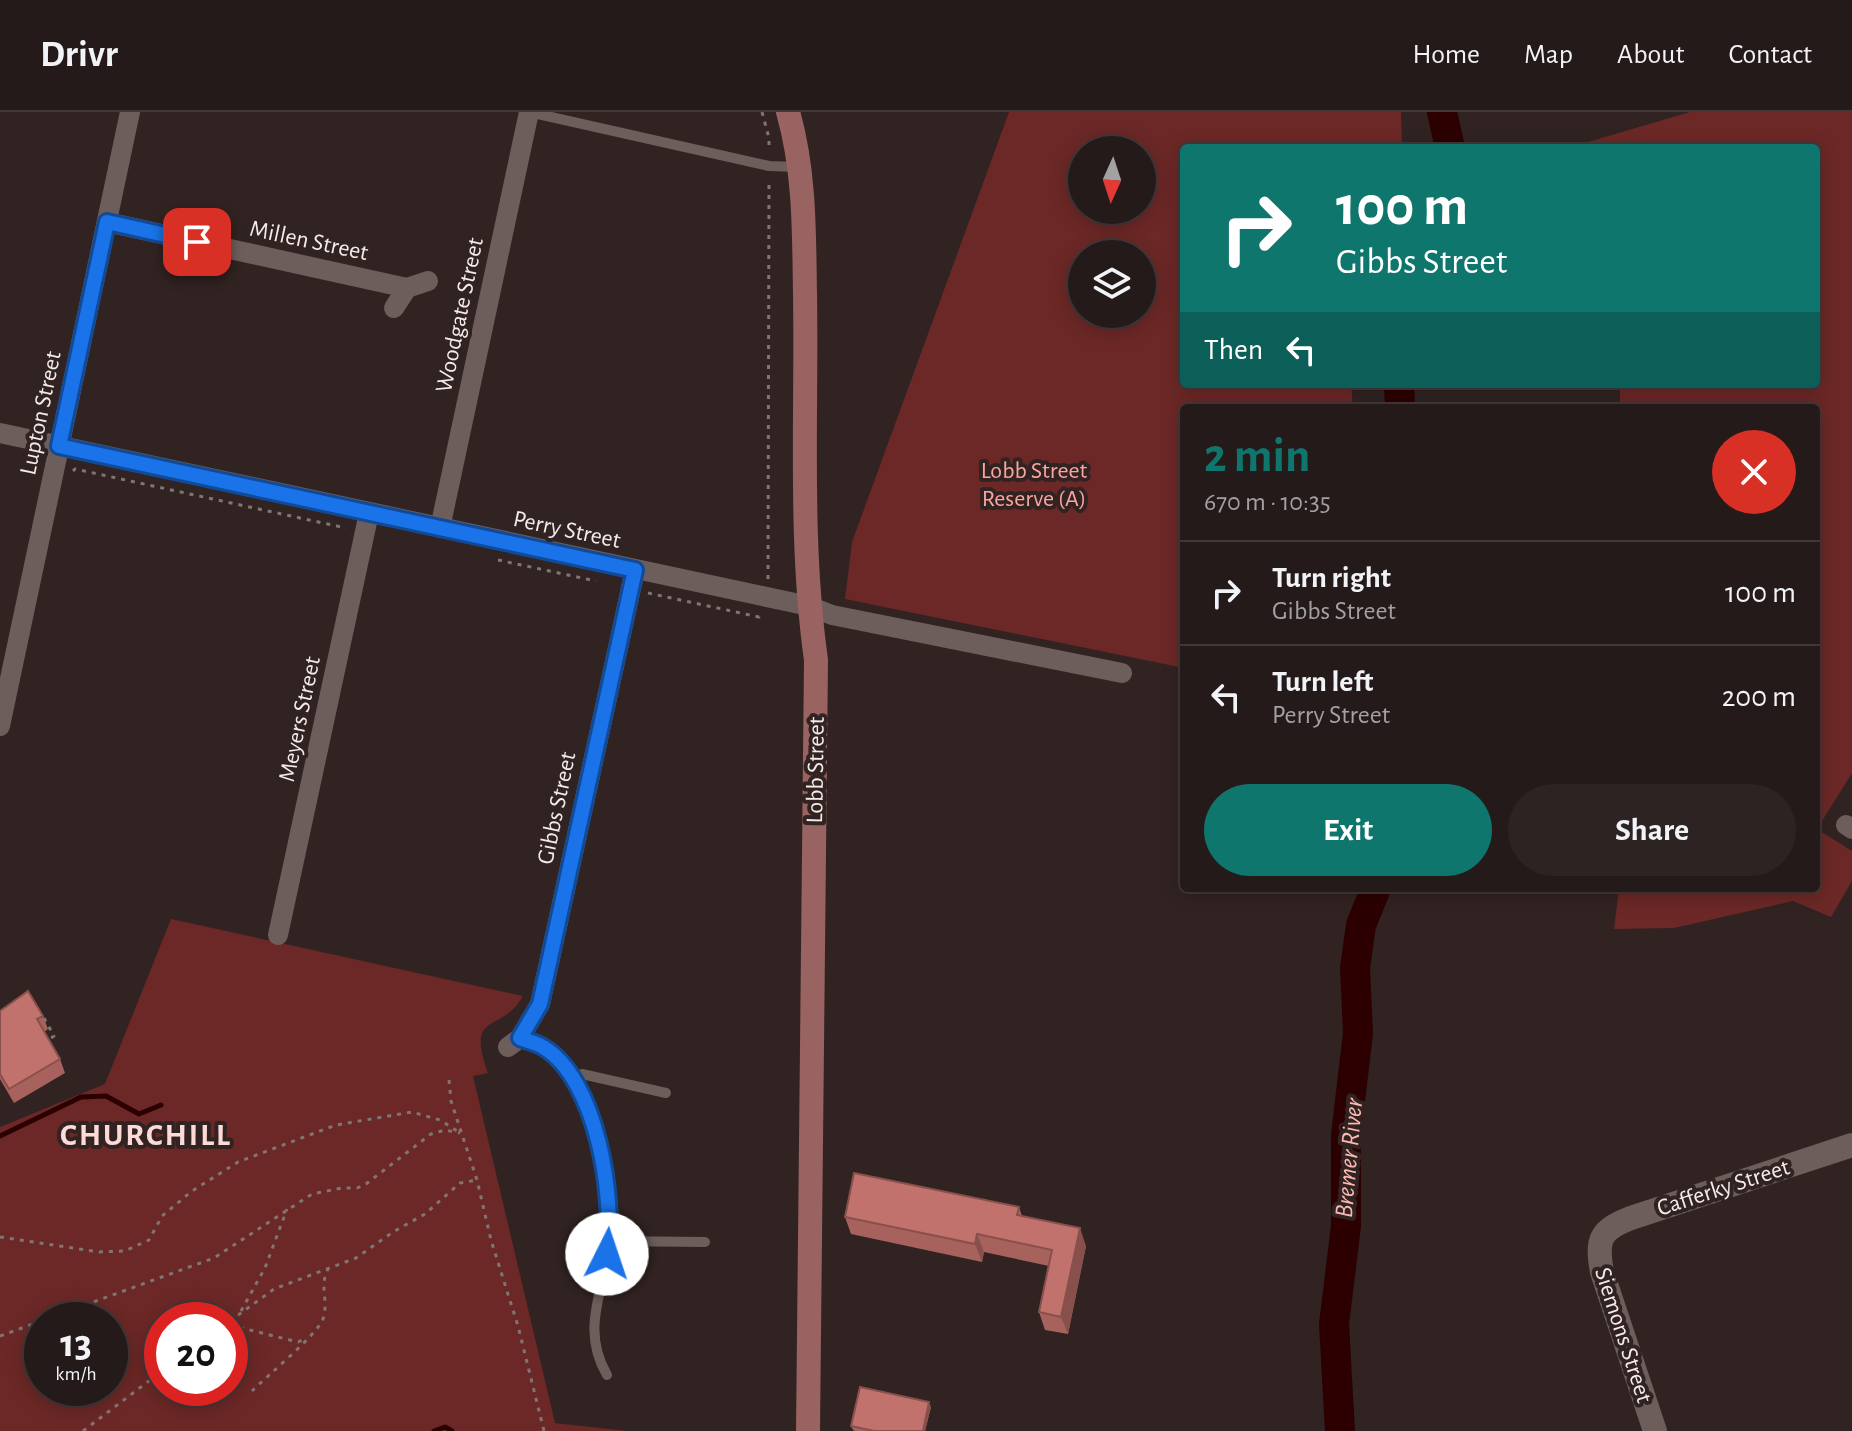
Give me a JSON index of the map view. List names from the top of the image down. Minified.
{"streets":{"main road":["Lobb Street"],"street":["Millen Street","Woodgate Street","Lupton Street","Perry Street","Meyers Street","Gibbs Street","Cafferky Street","Siemons Street"]},"crossings":[["Millen Street","Lupton Street"],["Woodgate Street","Perry Street"],["Lupton Street","Perry Street"],["Perry Street","Meyers Street"],["Perry Street","Lobb Street"],["Perry Street","Gibbs Street"],["Cafferky Street","Siemons Street"]],"districts":["CHURCHILL"],"water":["Bremer River"],"parks":["Lobb Street Reserve (A)"],"north":"bottom","page":{"header":"Drivr","nav":["Home","Map","About","Contact"],"turn":["100 m","Gibbs Street"],"then":"Then","heading":["2 min","670 m · 10:35"],"list":[{"name":"Turn right","note":"Gibbs Street","value":"100 m"},{"name":"Turn left","note":"Perry Street","value":"200 m"}],"buttons":["Exit","Share"],"speed":"13 km/h","limit":"20"}}
